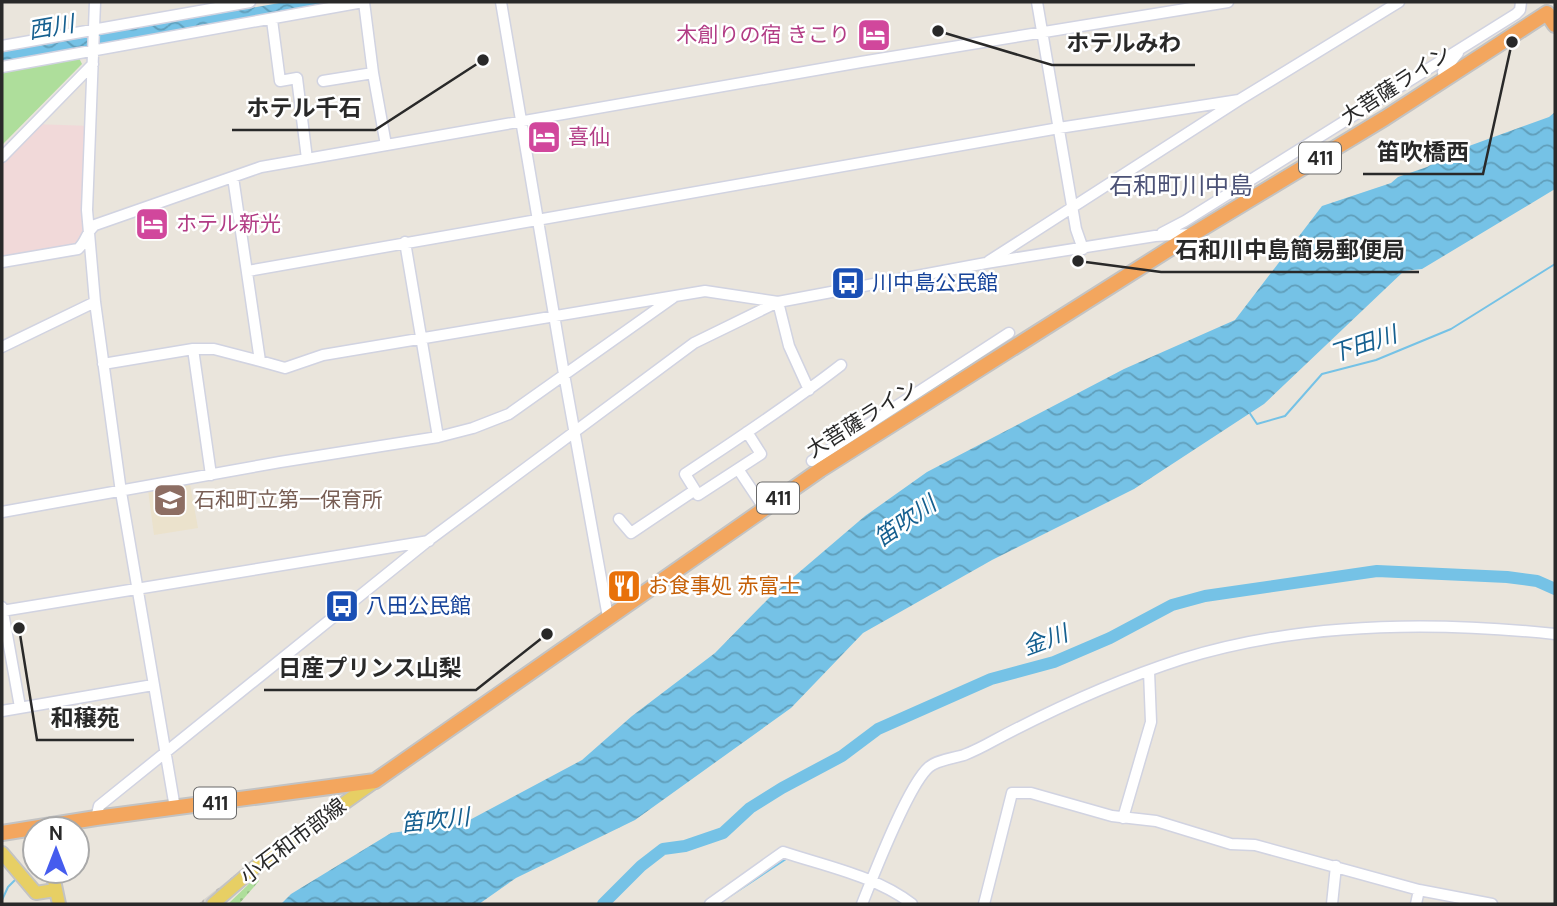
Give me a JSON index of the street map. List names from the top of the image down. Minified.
{"streets":{"highway":["大菩薩ライン","411"],"main road":["小石和市部線"]},"crossings":[["大菩薩ライン","小石和市部線"]],"districts":["石和町川中島"],"water":["西川","下田川","笛吹川","金川"],"places":{"other":["ホテルみわ","笛吹橋西","ホテル千石","石和川中島簡易郵便局","和穣苑","日産プリンス山梨"],"hotel":["木創りの宿 きこり","喜仙","ホテル新光"],"bus stop":["川中島公民館","八田公民館"],"school or university":["石和町立第一保育所"],"restaurant":["お食事処 赤富士"]},"north":"top"}
